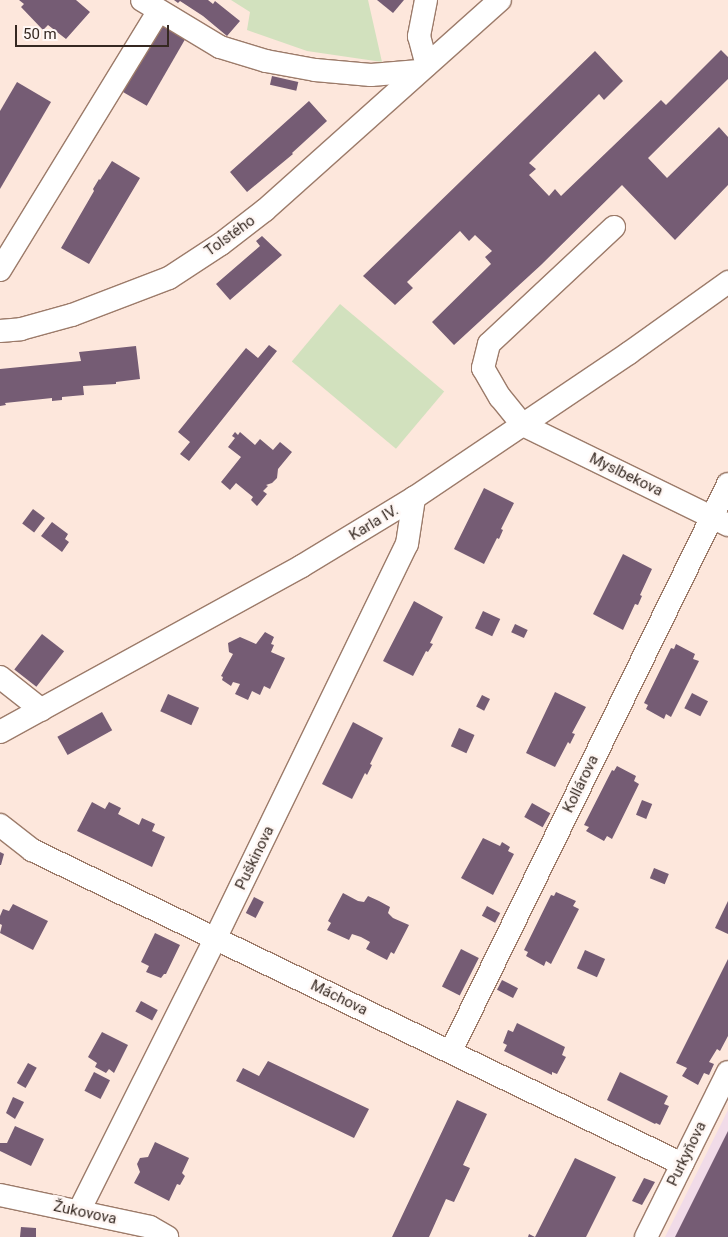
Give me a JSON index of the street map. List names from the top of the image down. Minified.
{"streets":{"street":["Tolstého","Myslbekova","Karla IV.","Kollárova","Puškinova","Máchova","Purkyňova","Žukovova"]},"crossings":[["Myslbekova","Karla IV."],["Myslbekova","Kollárova"],["Karla IV.","Puškinova"],["Kollárova","Máchova"],["Puškinova","Máchova"],["Puškinova","Žukovova"],["Máchova","Purkyňova"]],"scale_bar":"50 m"}
